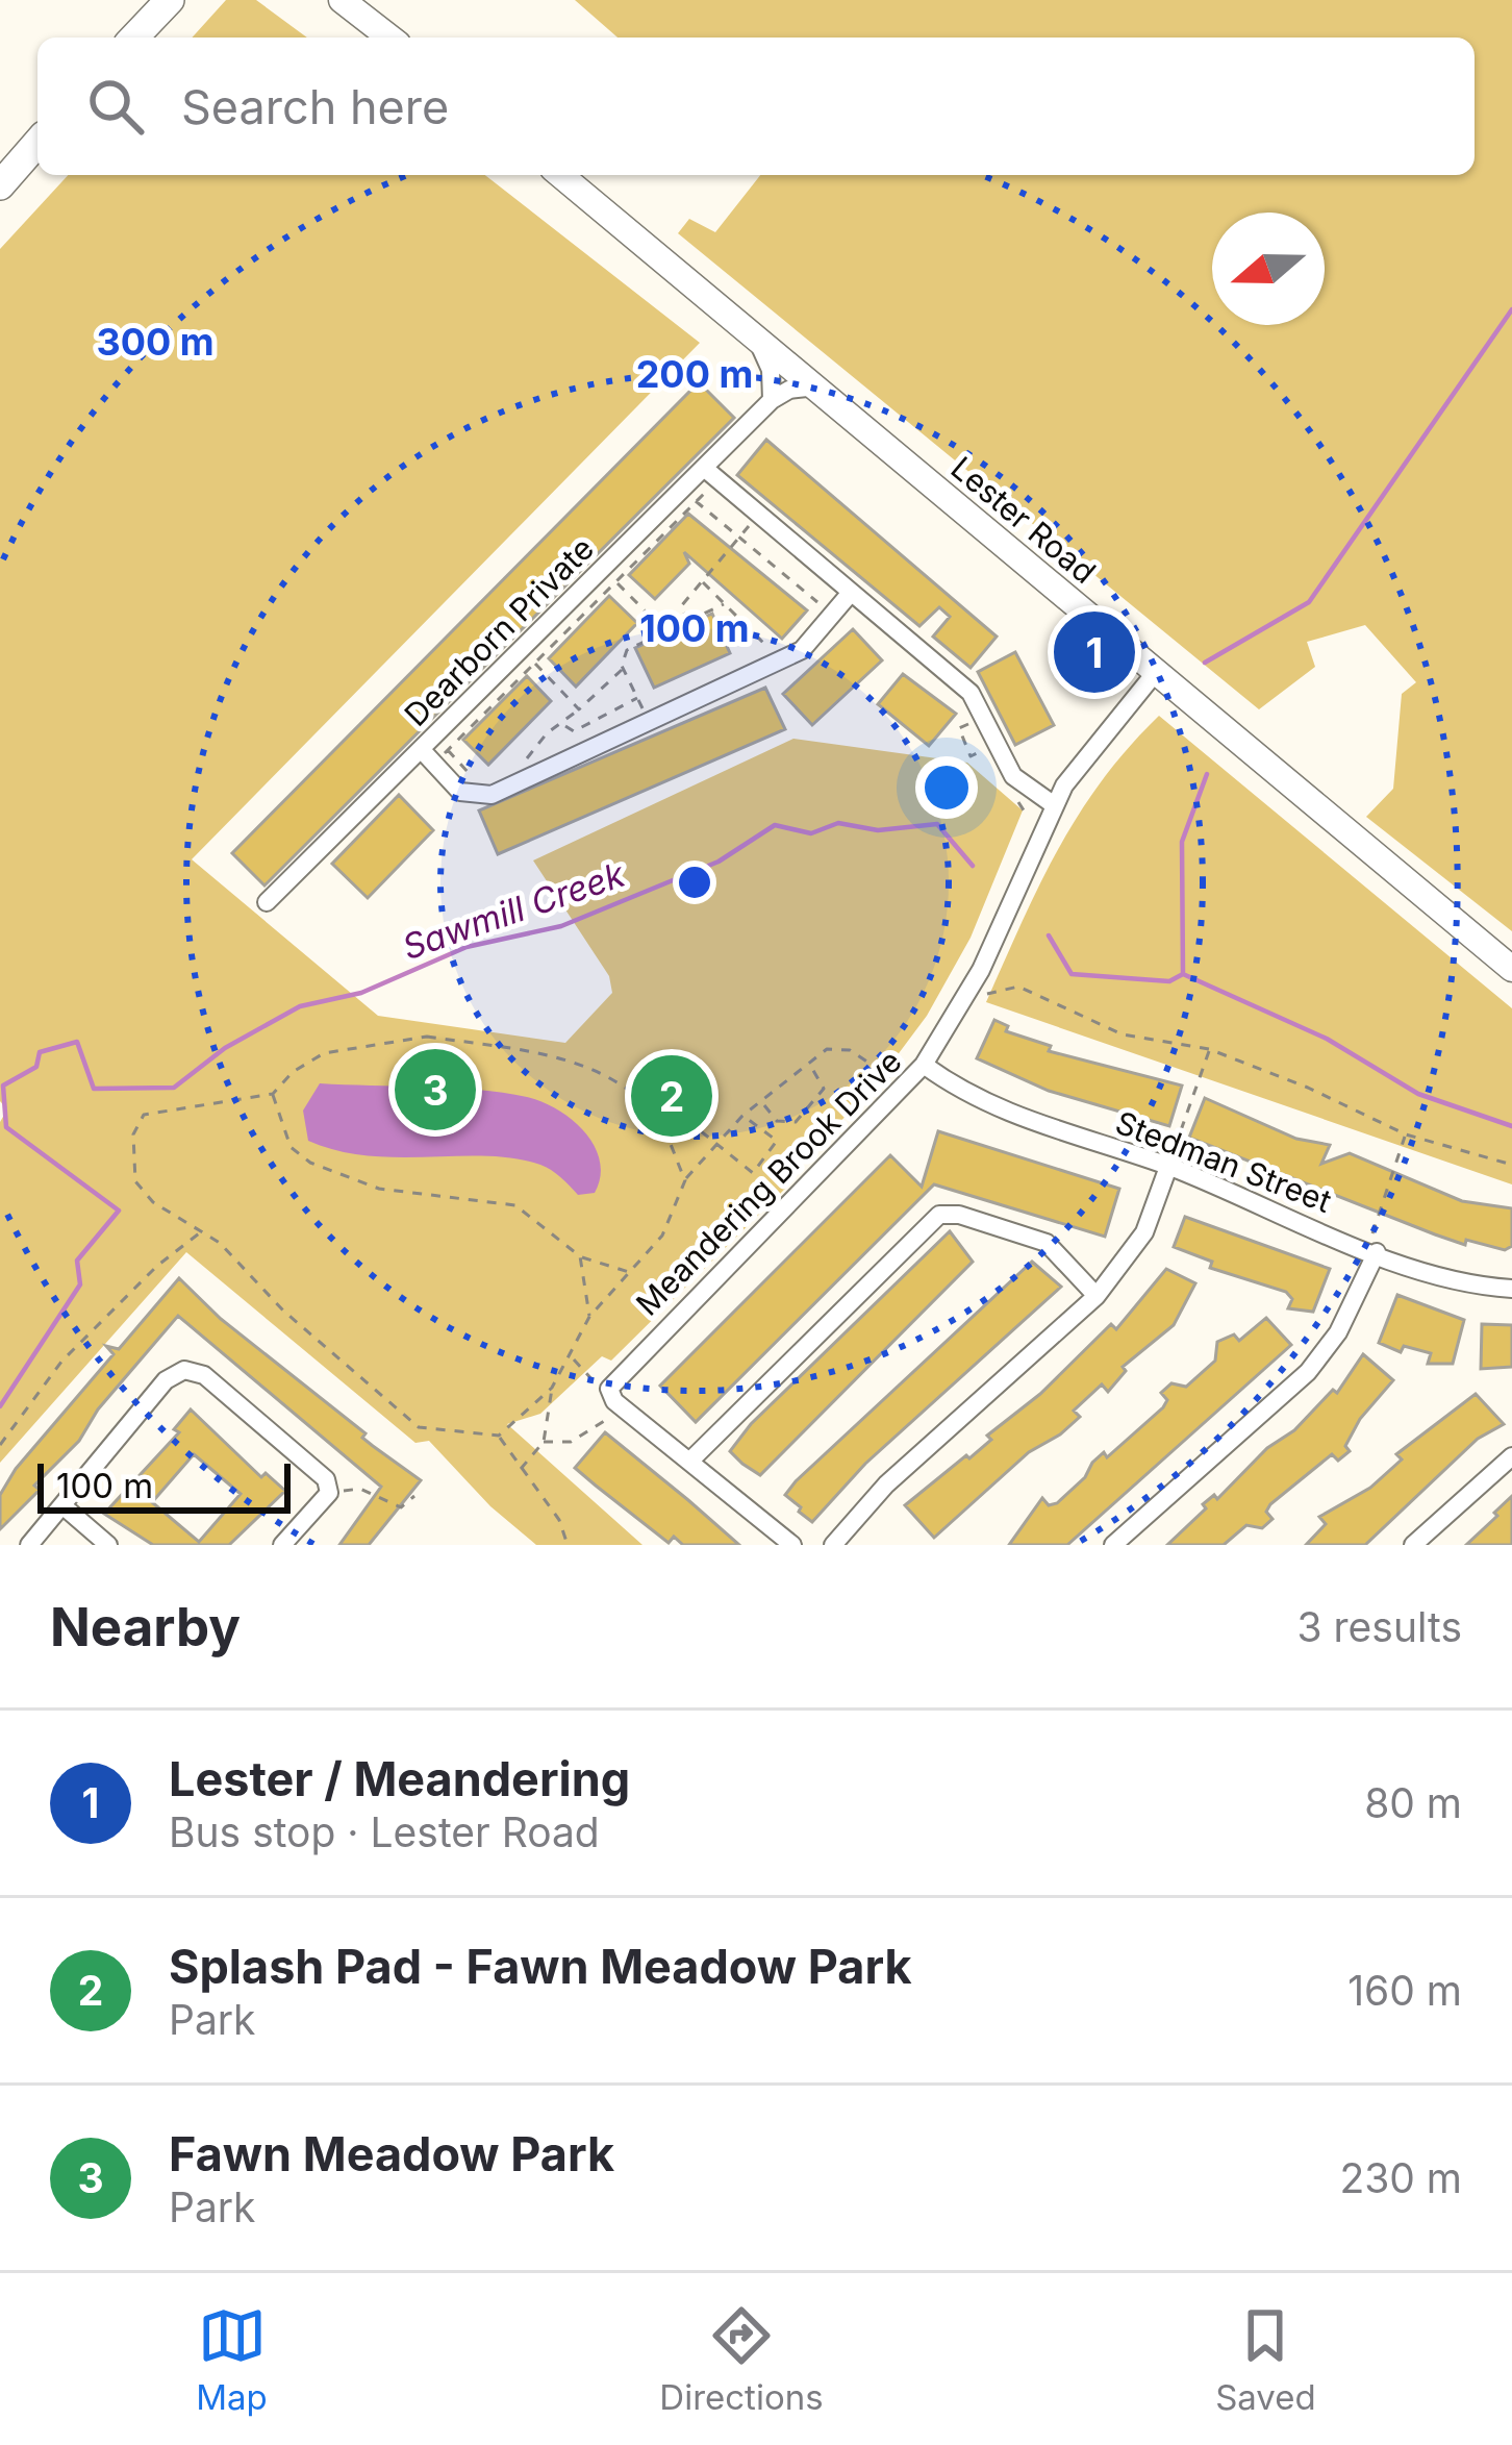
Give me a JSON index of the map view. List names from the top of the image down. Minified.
{"streets":{"main road":["Lester Road"],"street":["Dearborn Private","Stedman Street","Meandering Brook Drive"]},"crossings":[["Lester Road","Dearborn Private"],["Lester Road","Meandering Brook Drive"],["Stedman Street","Meandering Brook Drive"]],"water":["Sawmill Creek"],"scale_bar":"100 m","north":"left","page":{"search":"Search here","pins":["1","3","2"],"scale":"100 m","heading":["Nearby","3 results"],"list":[{"mark":"1","name":"Lester / Meandering","note":"Bus stop · Lester Road","value":"80 m"},{"mark":"2","name":"Splash Pad - Fawn Meadow Park","note":"Park","value":"160 m"},{"mark":"3","name":"Fawn Meadow Park","note":"Park","value":"230 m"}],"nav":["Map","Directions","Saved"]},"rings":["300 m","200 m","100 m"]}
